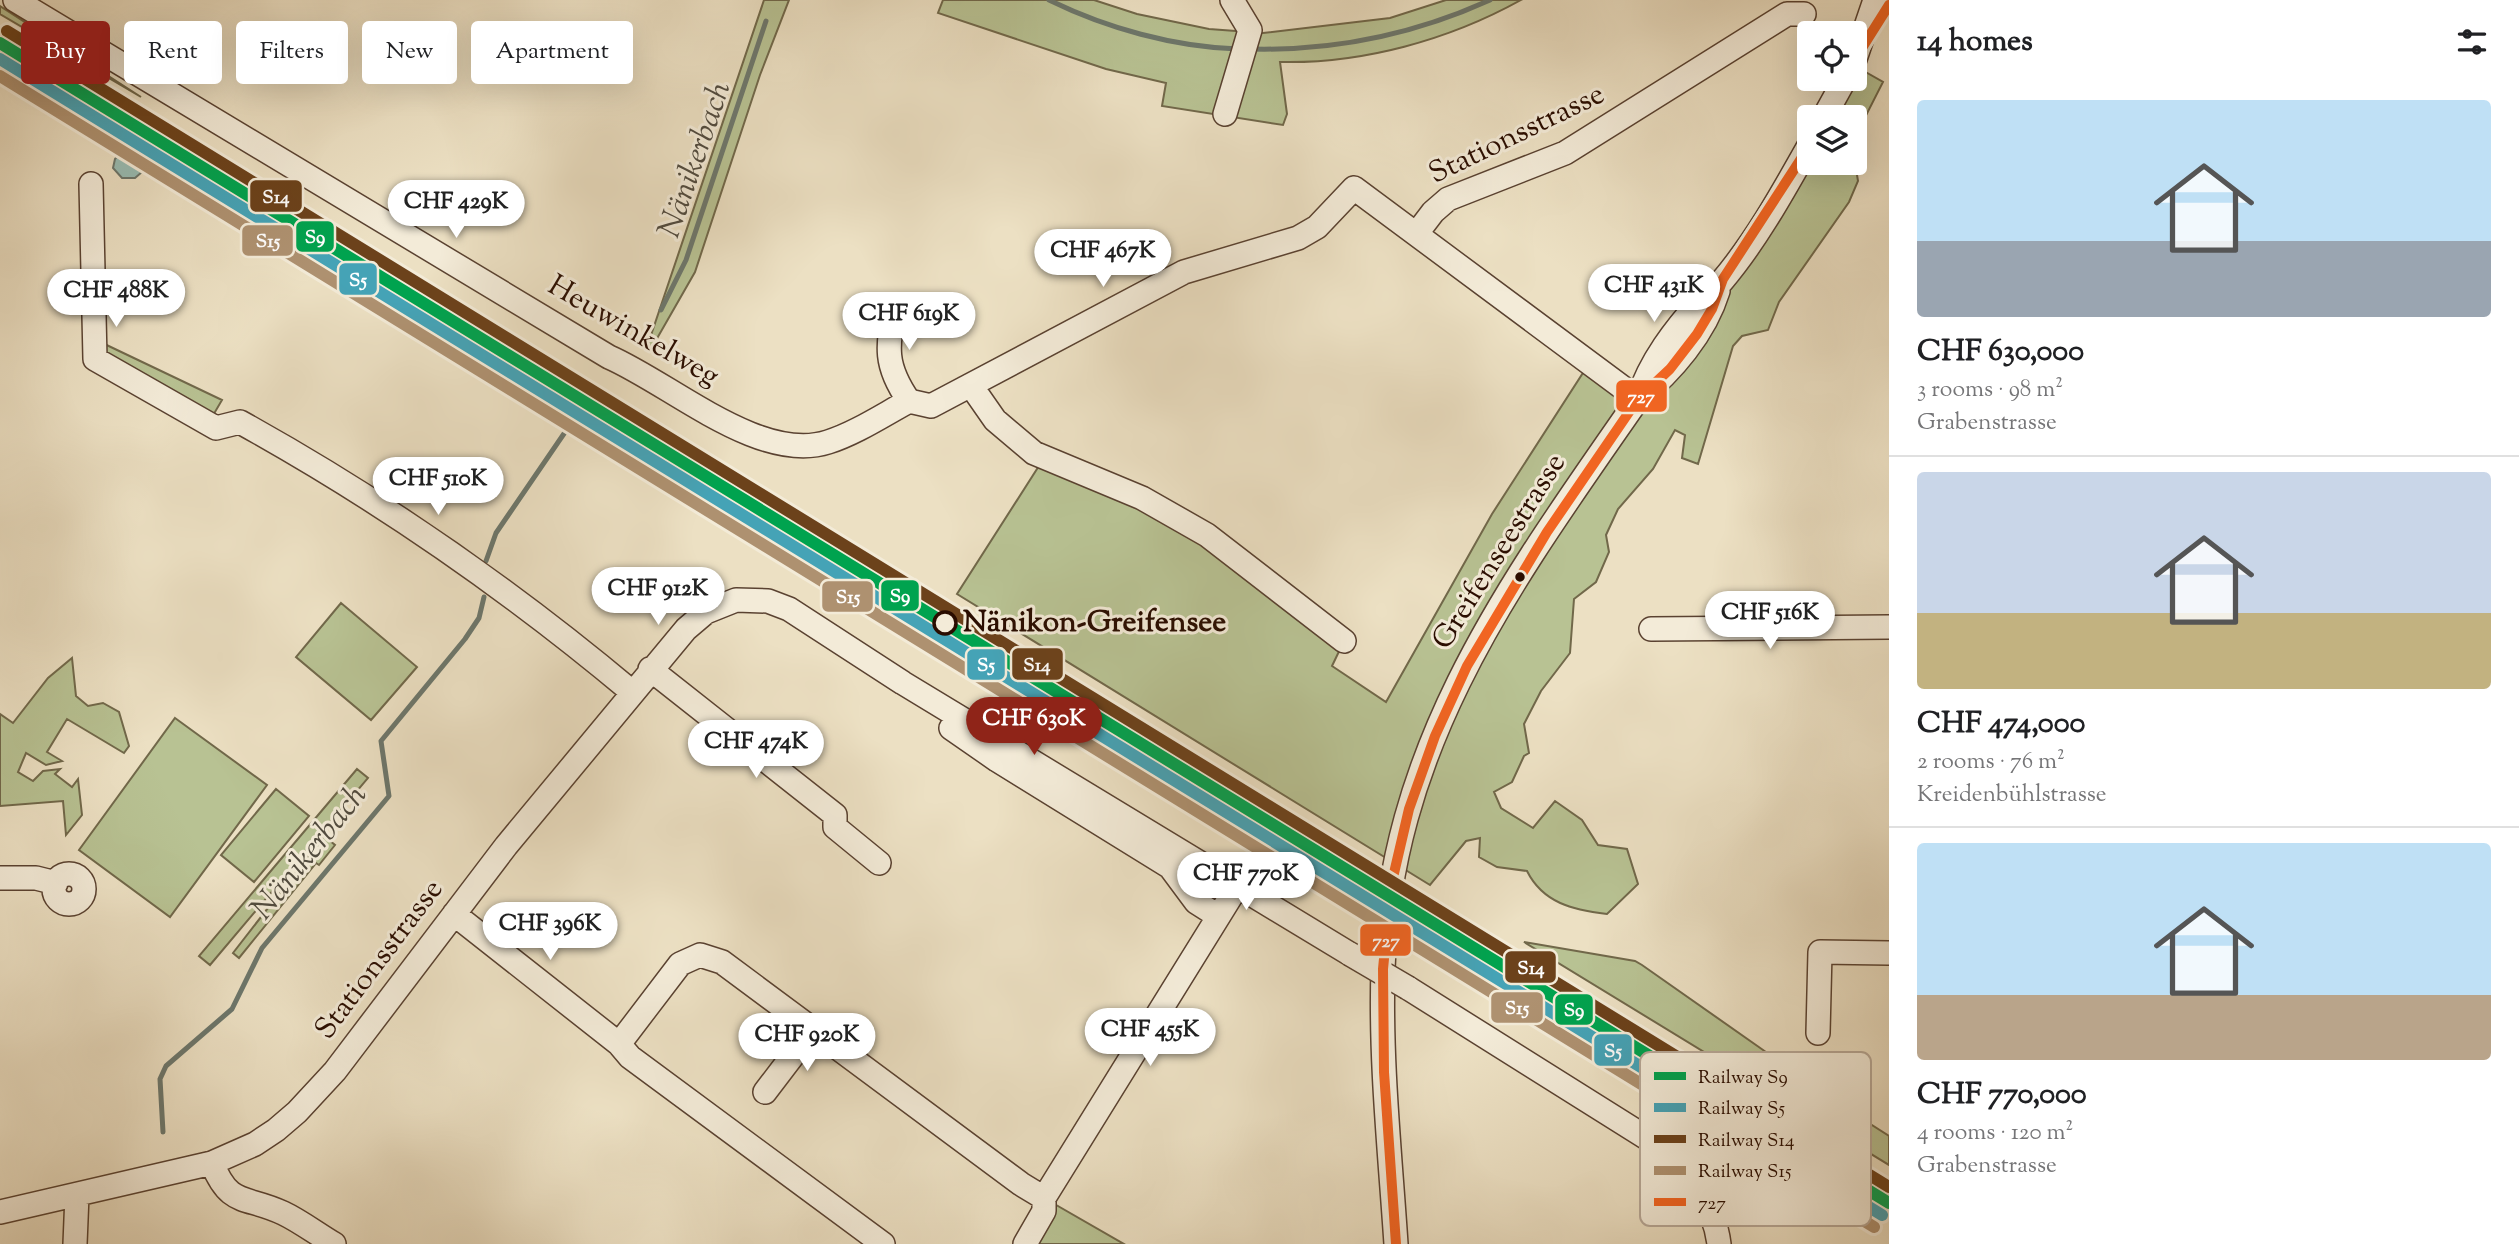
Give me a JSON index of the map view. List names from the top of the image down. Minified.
{"streets":{"street":["Stationsstrasse","Heuwinkelweg","Greifenseestrasse"]},"water":["Nänikerbach"],"places":["Nänikon-Greifensee"],"lines":["transit line 727","rail line S14","rail line S9","rail line S5","rail line S15"],"legend":["Railway S9","Railway S5","Railway S14","Railway S15","727"],"page":{"heading":"14 homes","chip":["Buy","Rent","Filters","New","Apartment"],"list":[{"name":"CHF 630,000","note":"3 rooms · 98 m² · Grabenstrasse"},{"name":"CHF 474,000","note":"2 rooms · 76 m² · Kreidenbühlstrasse"},{"name":"CHF 770,000","note":"4 rooms · 120 m² · Grabenstrasse"}],"price":["CHF 429K","CHF 467K","CHF 431K","CHF 488K","CHF 619K","CHF 510K","CHF 912K","CHF 516K","CHF 630K","CHF 474K","CHF 770K","CHF 396K","CHF 455K","CHF 920K"]}}
